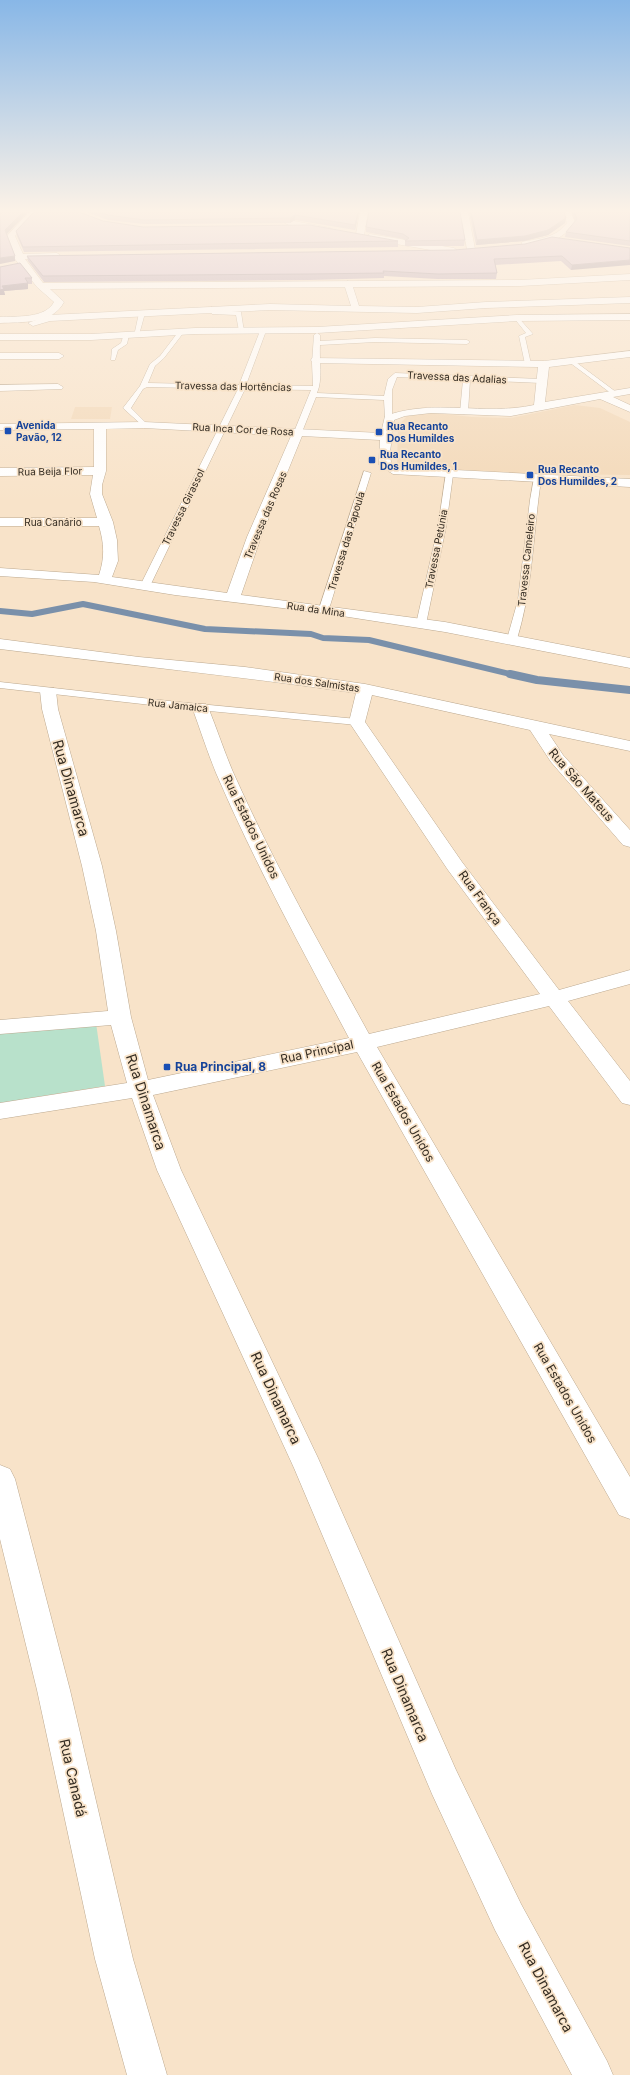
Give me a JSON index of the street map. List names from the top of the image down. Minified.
{"streets":{"street":["Rua Inca Cor de Rosa","Rua Beija Flor","Travessa das Rosas","Rua Canário","Rua da Mina","Rua dos Salmistas","Rua São Mateus","Rua Dinamarca","Rua Estados Unidos","Rua França","Rua Principal","Rua Canadá"],"lane":["Travessa das Adalias","Travessa das Hortências","Travessa Girassol","Travessa das Papoula","Travessa Petúnia","Travessa Cameleiro","Rua Jamaica"]},"crossings":[["Travessa das Adalias","Travessa das Hortências"],["Travessa das Hortências","Travessa Girassol"],["Rua Inca Cor de Rosa","Travessa Girassol"],["Rua Inca Cor de Rosa","Travessa das Rosas"],["Travessa Girassol","Rua da Mina"],["Travessa das Rosas","Rua da Mina"],["Travessa das Papoula","Rua da Mina"],["Travessa Petúnia","Rua da Mina"],["Travessa Cameleiro","Rua da Mina"],["Rua dos Salmistas","Rua São Mateus"],["Rua Jamaica","Rua Dinamarca"],["Rua Jamaica","Rua Estados Unidos"],["Rua Jamaica","Rua França"],["Rua Dinamarca","Rua Principal"],["Rua Estados Unidos","Rua Principal"],["Rua França","Rua Principal"]],"places":{"transit":["Avenida Pavão, 12","Rua Recanto Dos Humildes","Rua Recanto Dos Humildes, 1","Rua Recanto Dos Humildes, 2","Rua Principal, 8"]}}
